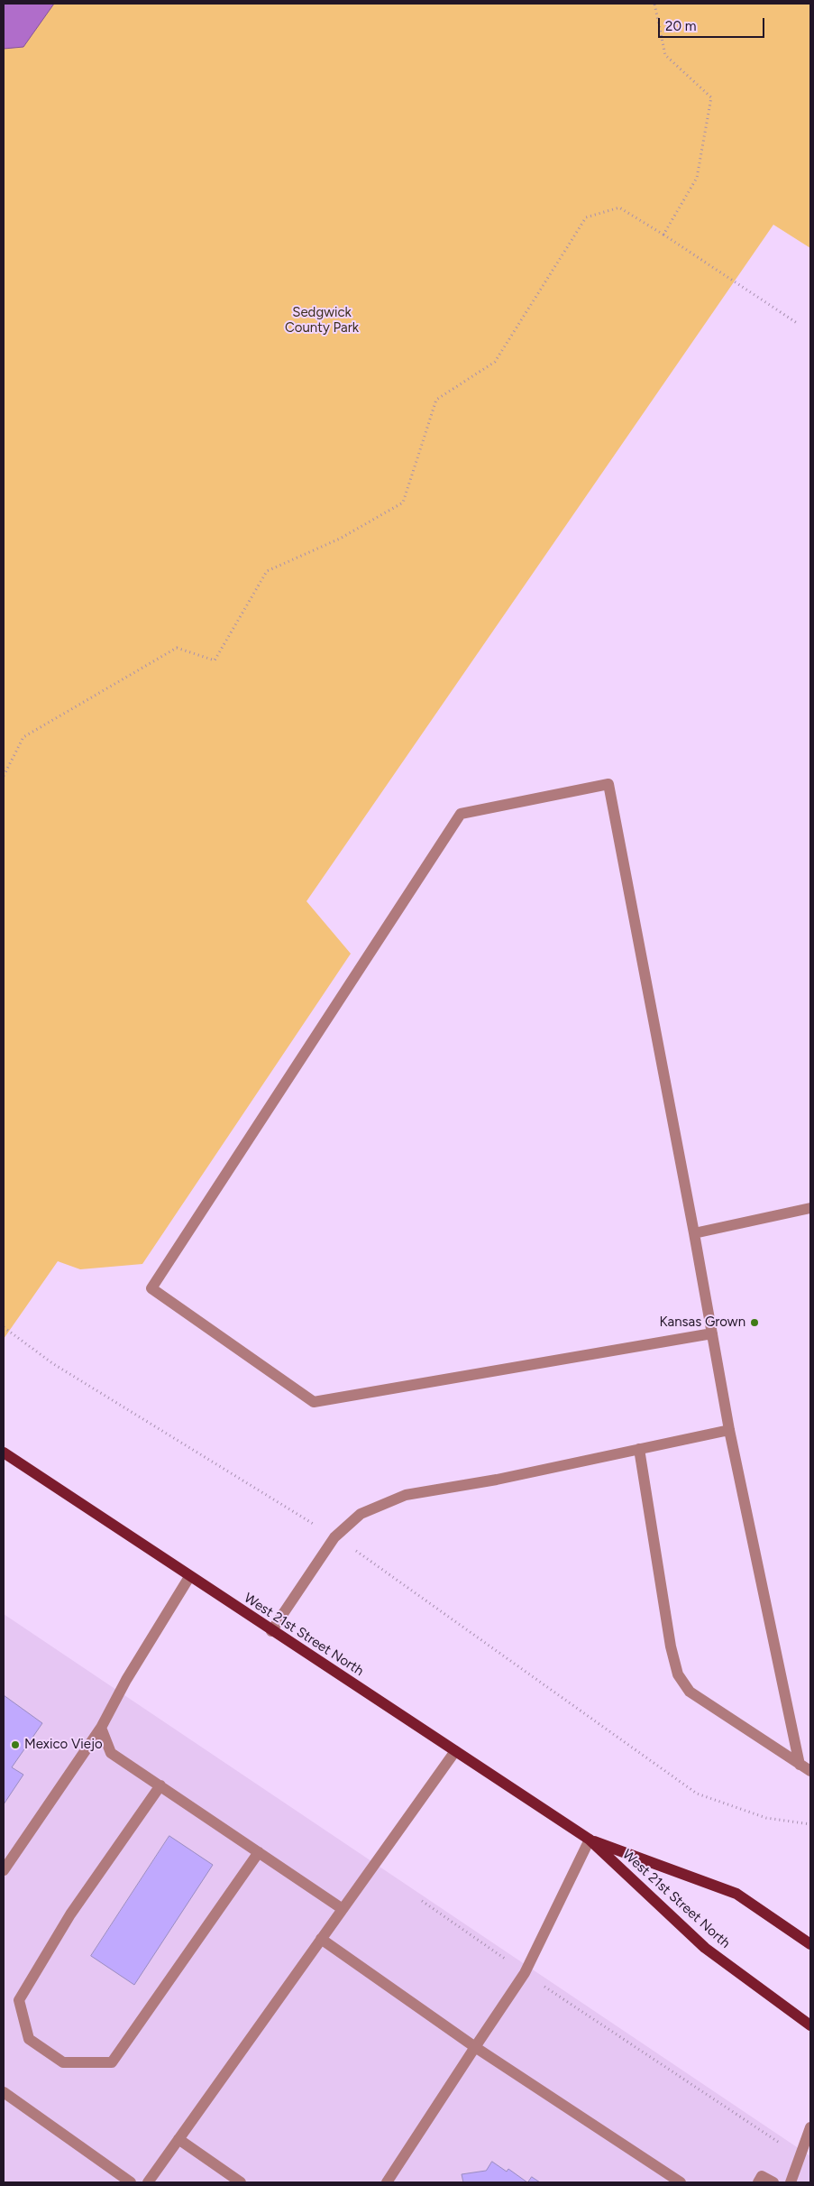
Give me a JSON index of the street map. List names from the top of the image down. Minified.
{"streets":{"main road":["West 21st Street North"]},"parks":["Sedgwick County Park"],"places":["Kansas Grown","Mexico Viejo"],"scale_bar":"20 m"}
